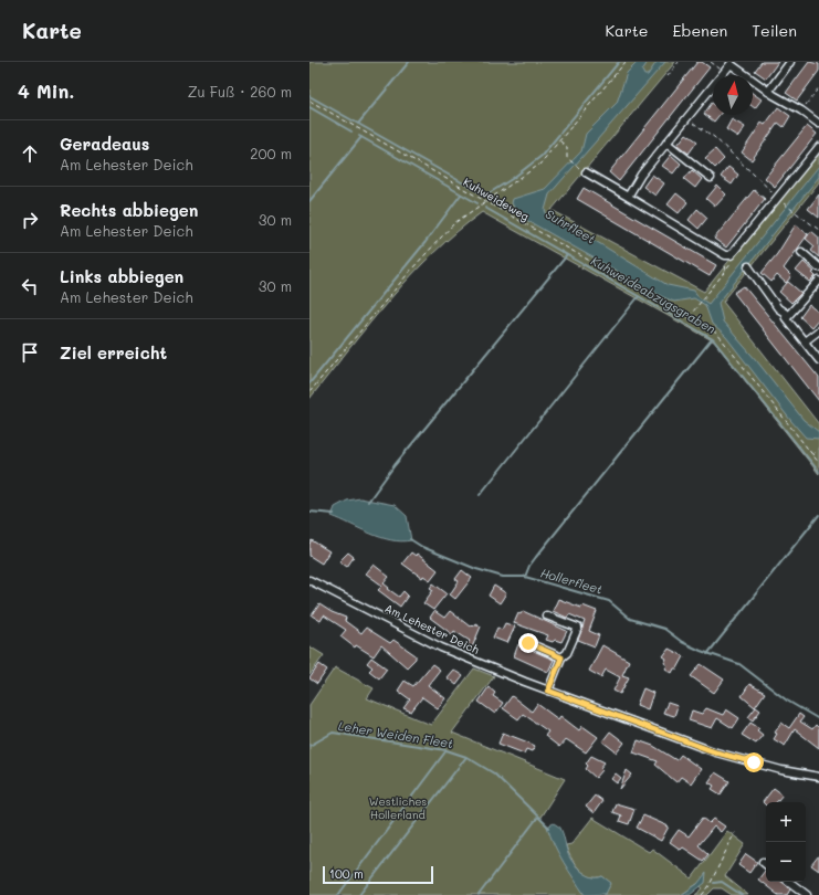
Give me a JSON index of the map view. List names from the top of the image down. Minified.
{"streets":{"street":["Am Lehester Deich"],"path":["Kuhweideweg"]},"water":["Suhrfleet","Kuhweideabzugsgraben","Hollerfleet","Leher Weiden Fleet"],"parks":["Westliches Hollerland"],"scale_bar":"100 m","north":"top","page":{"header":"Karte","nav":["Karte","Ebenen","Teilen"],"heading":["4 Min.","Zu Fuß · 260 m"],"list":[["Geradeaus","Am Lehester Deich","200 m"],["Rechts abbiegen","Am Lehester Deich","30 m"],["Links abbiegen","Am Lehester Deich","30 m"],"Ziel erreicht"],"map_buttons":["+","−"],"scale":"100 m"}}
